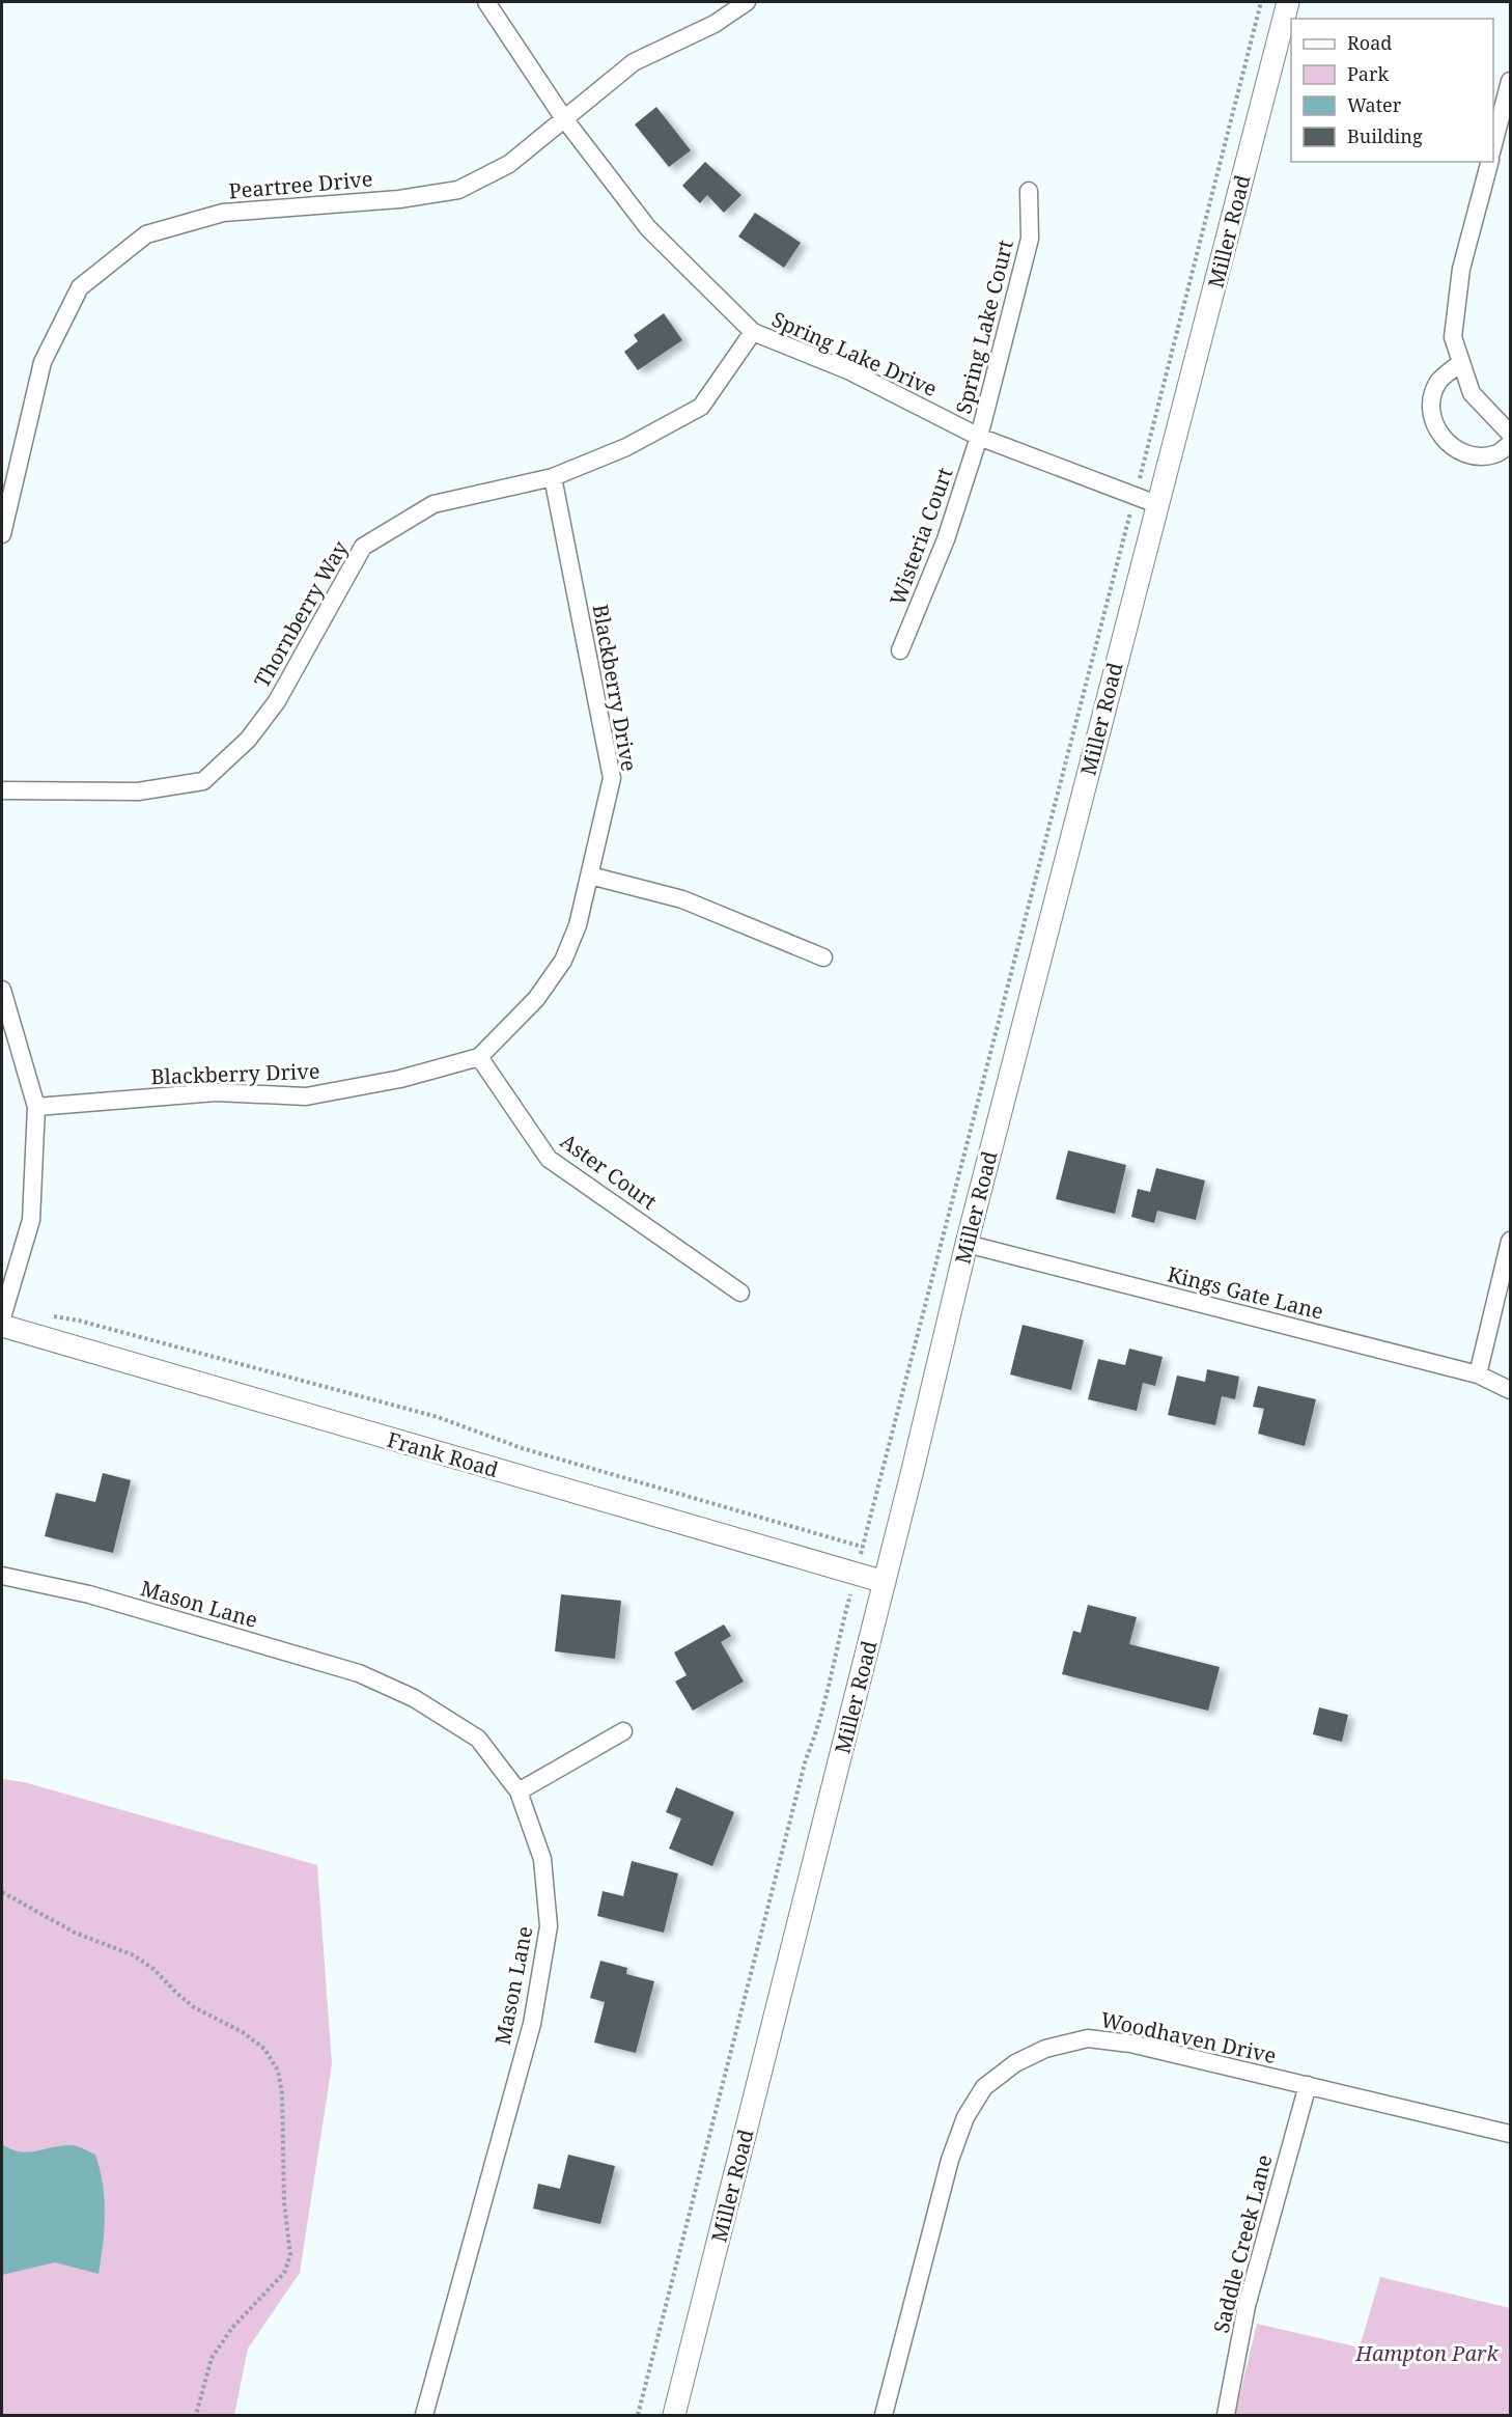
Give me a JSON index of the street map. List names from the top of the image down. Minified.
{"streets":{"street":["Peartree Drive","Miller Road","Spring Lake Court","Spring Lake Drive","Wisteria Court","Thornberry Way","Blackberry Drive","Aster Court","Kings Gate Lane","Frank Road","Mason Lane","Woodhaven Drive","Saddle Creek Lane"]},"crossings":[["Peartree Drive","Spring Lake Drive"],["Miller Road","Spring Lake Drive"],["Miller Road","Kings Gate Lane"],["Miller Road","Frank Road"],["Spring Lake Court","Spring Lake Drive"],["Spring Lake Court","Wisteria Court"],["Spring Lake Drive","Wisteria Court"],["Spring Lake Drive","Thornberry Way"],["Thornberry Way","Blackberry Drive"],["Blackberry Drive","Aster Court"],["Woodhaven Drive","Saddle Creek Lane"]],"parks":["Hampton Park"],"legend":["Road","Park","Water","Building"]}
